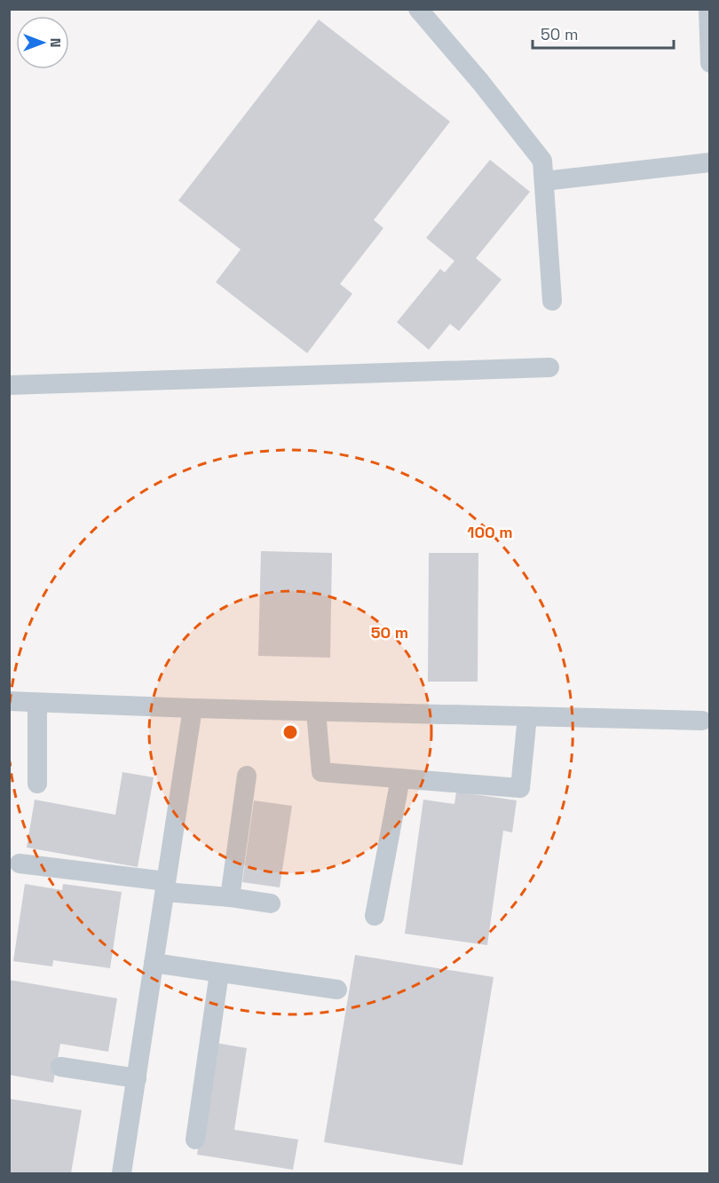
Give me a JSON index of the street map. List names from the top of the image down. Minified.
{"scale_bar":"50 m","north":"right","rings":["100 m","50 m"]}
